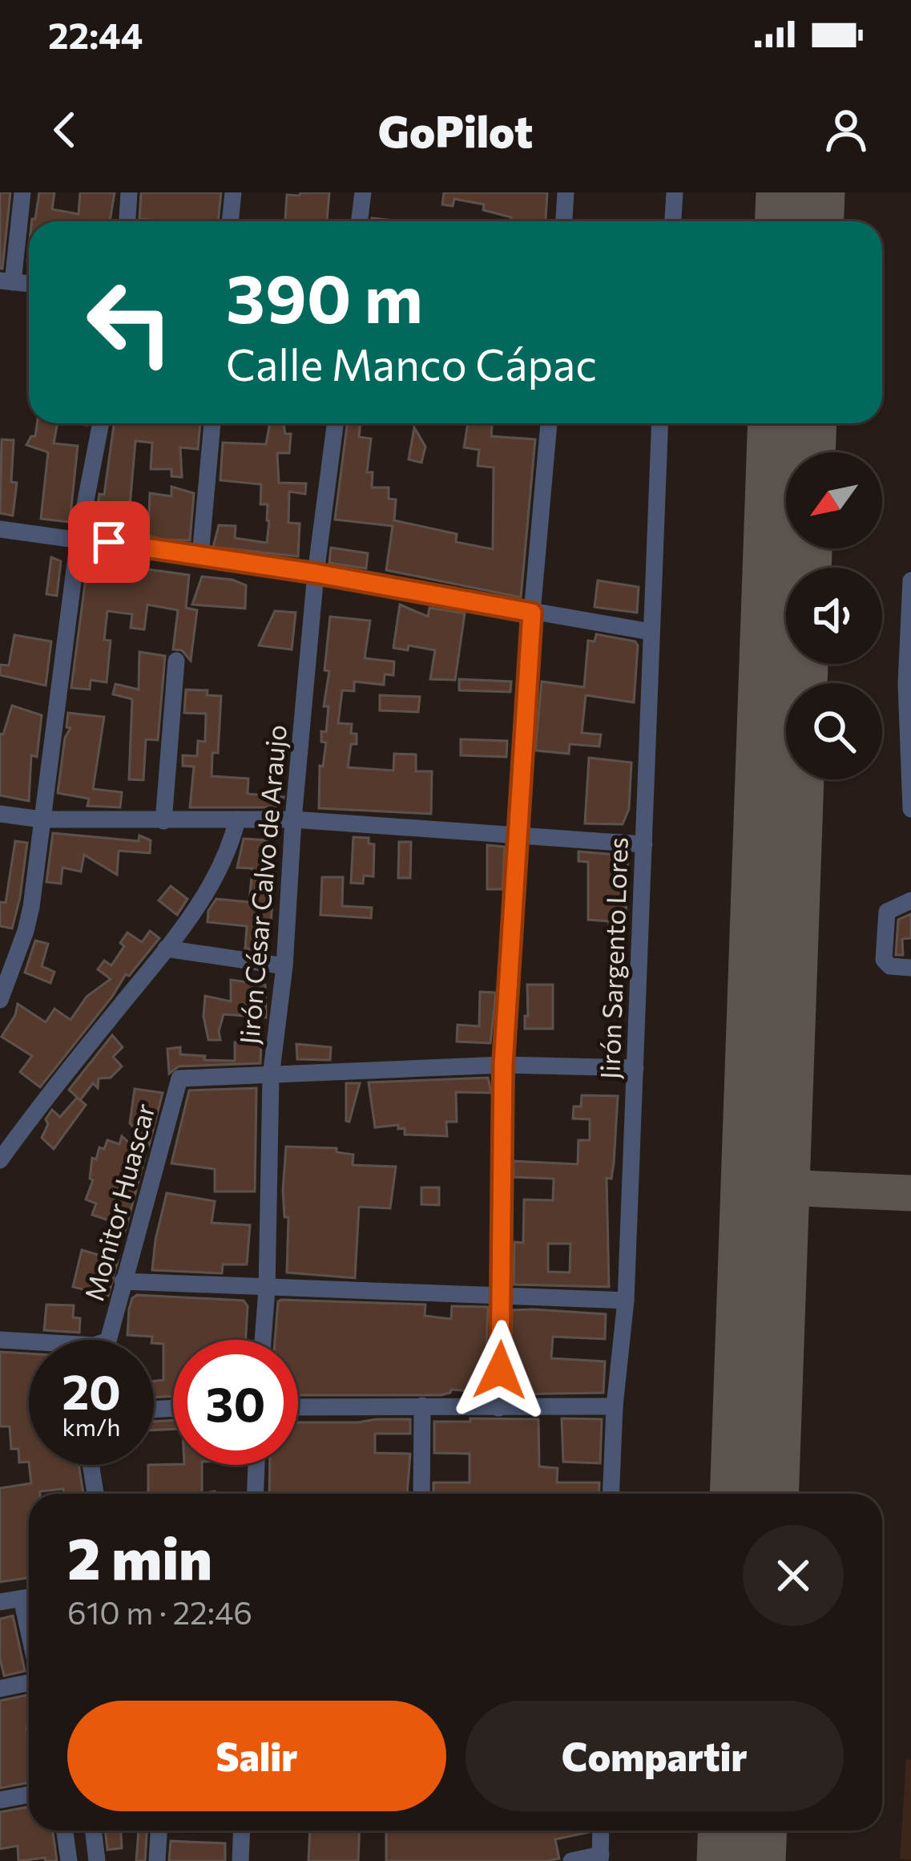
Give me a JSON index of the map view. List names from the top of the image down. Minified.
{"streets":{"street":["Jirón César Calvo de Araujo","Jirón Sargento Lores","Monitor Huascar"]},"crossings":[["Jirón César Calvo de Araujo","Monitor Huascar"],["Jirón Sargento Lores","Monitor Huascar"]],"north":"bottom left","page":{"status":"22:44","header":"GoPilot","turn":["390 m","Calle Manco Cápac"],"speed":"20 km/h","limit":"30","heading":["2 min","610 m · 22:46"],"buttons":["Salir","Compartir"]}}
